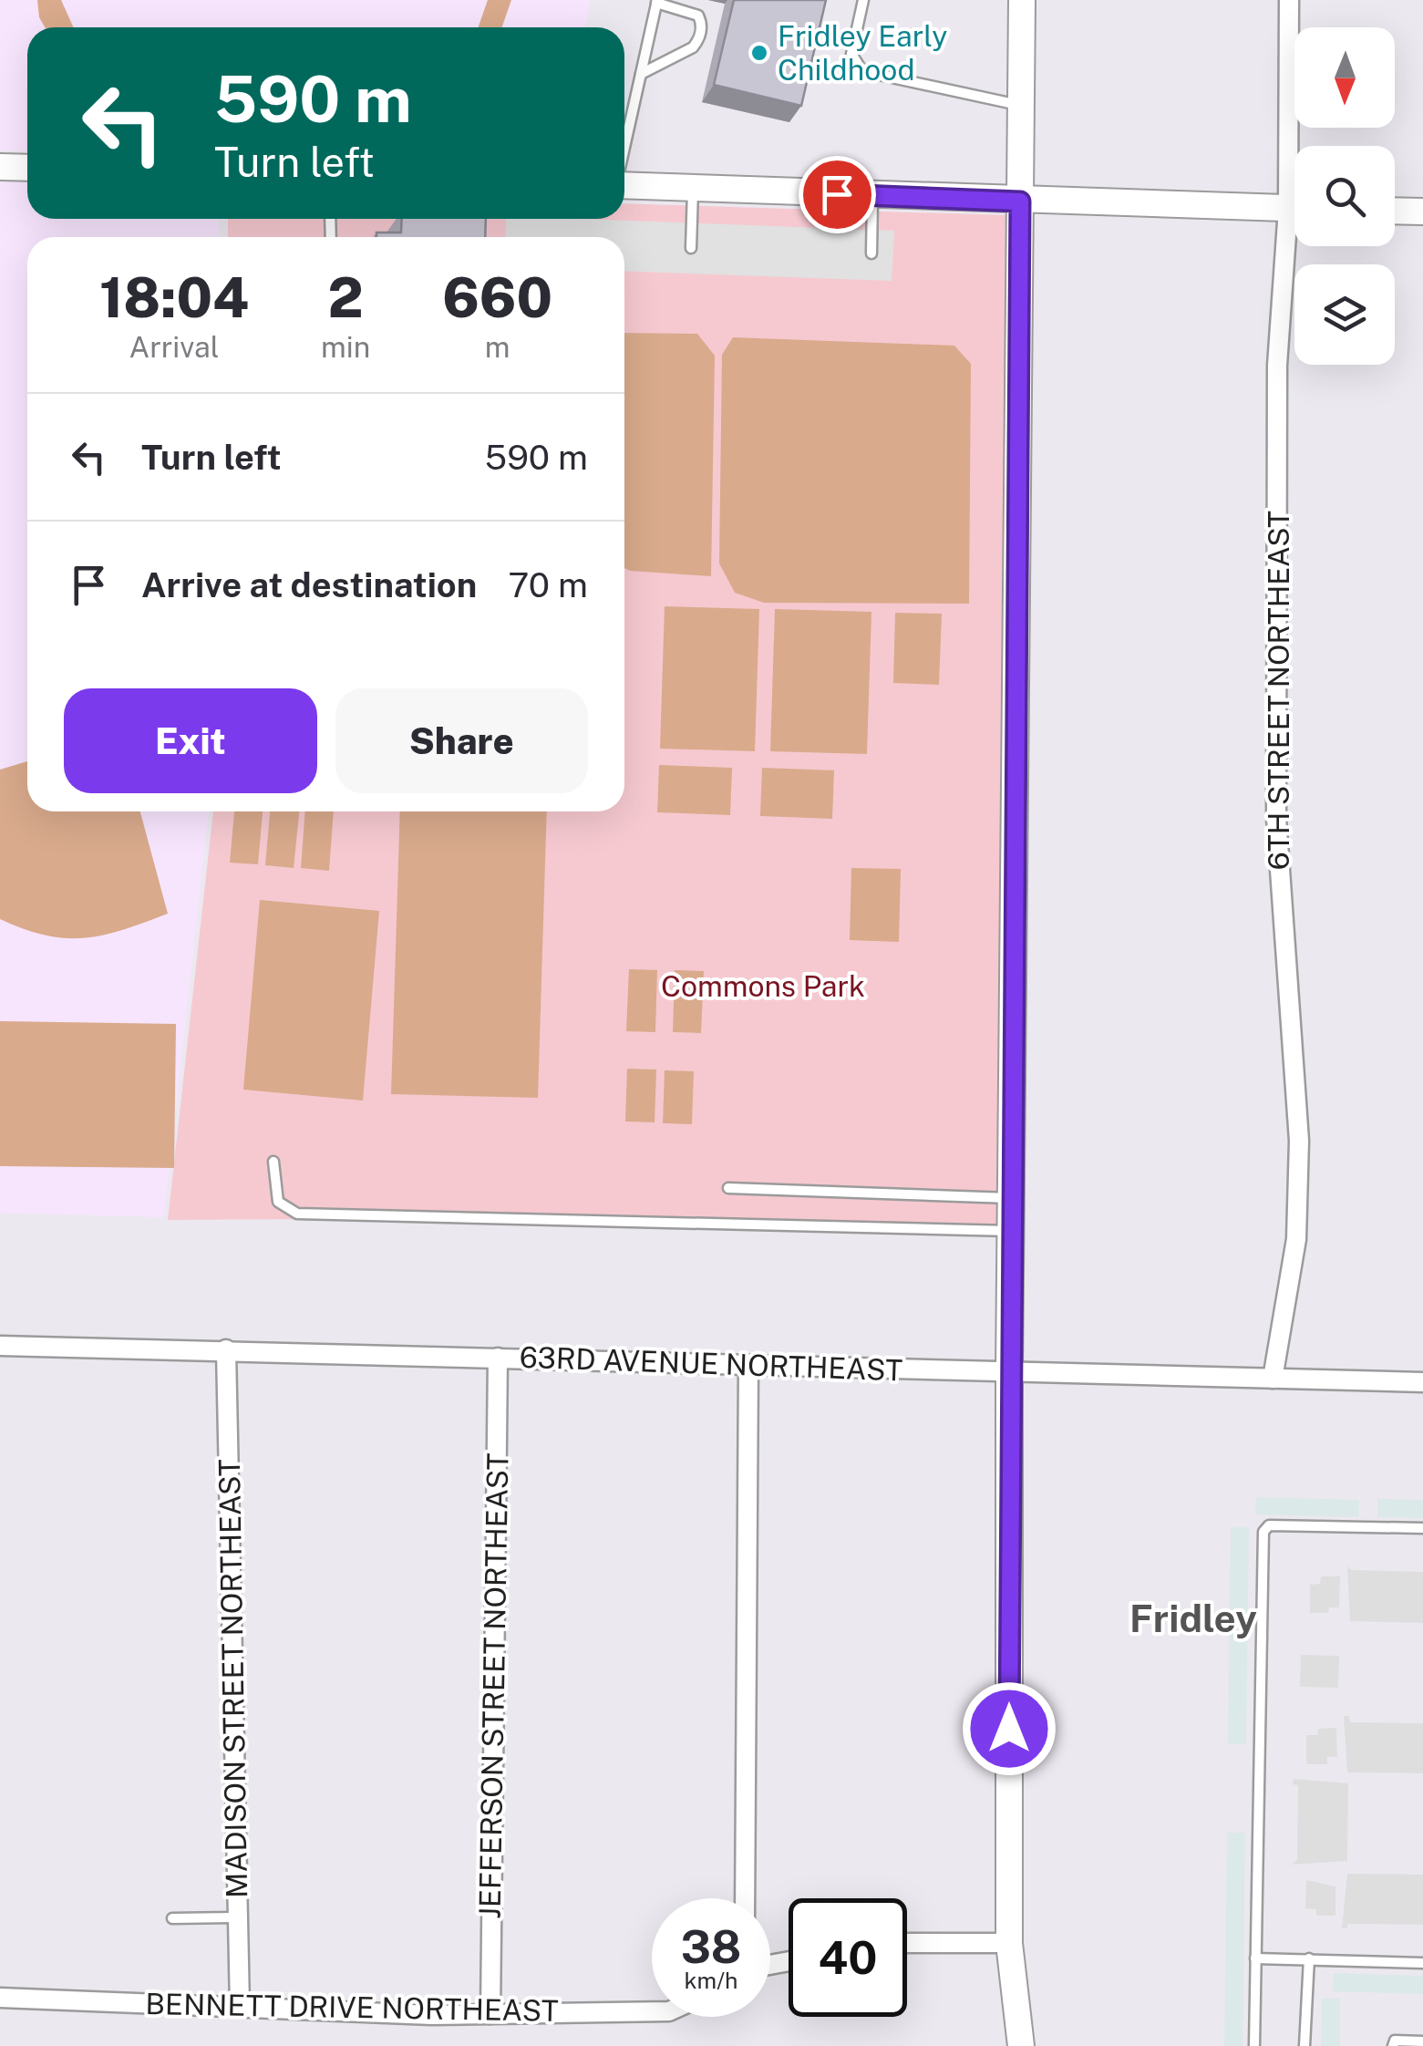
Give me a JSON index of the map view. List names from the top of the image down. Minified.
{"streets":{"street":["6TH STREET NORTHEAST","63RD AVENUE NORTHEAST","MADISON STREET NORTHEAST","JEFFERSON STREET NORTHEAST","BENNETT DRIVE NORTHEAST"]},"crossings":[["6TH STREET NORTHEAST","63RD AVENUE NORTHEAST"],["63RD AVENUE NORTHEAST","MADISON STREET NORTHEAST"],["63RD AVENUE NORTHEAST","JEFFERSON STREET NORTHEAST"],["MADISON STREET NORTHEAST","BENNETT DRIVE NORTHEAST"],["JEFFERSON STREET NORTHEAST","BENNETT DRIVE NORTHEAST"]],"districts":["Fridley"],"parks":["Commons Park"],"places":["Fridley Early Childhood"],"north":"bottom","page":{"turn":["590 m","Turn left"],"eta":["18:04","Arrival","2","min","660","m"],"list":[{"name":"Turn left","value":"590 m"},{"name":"Arrive at destination","value":"70 m"}],"buttons":["Exit","Share"],"speed":"38 km/h","limit":"40"}}
